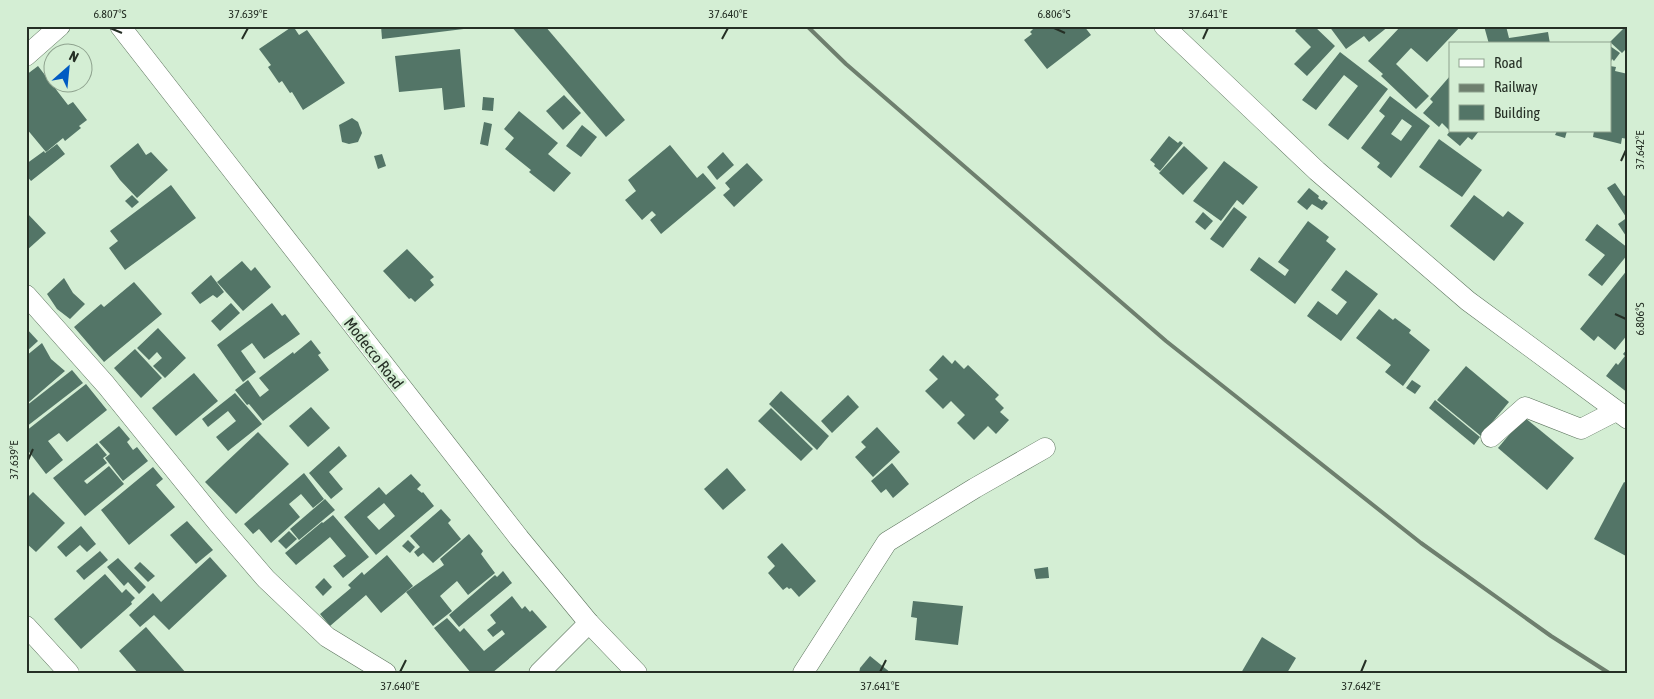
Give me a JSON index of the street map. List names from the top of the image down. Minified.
{"streets":{"street":["Modecco Road"]},"legend":["Road","Railway","Building"],"north":"top right","coordinates":["6.807°S","37.639°E","37.640°E","6.806°S","37.641°E","37.642°E"]}
